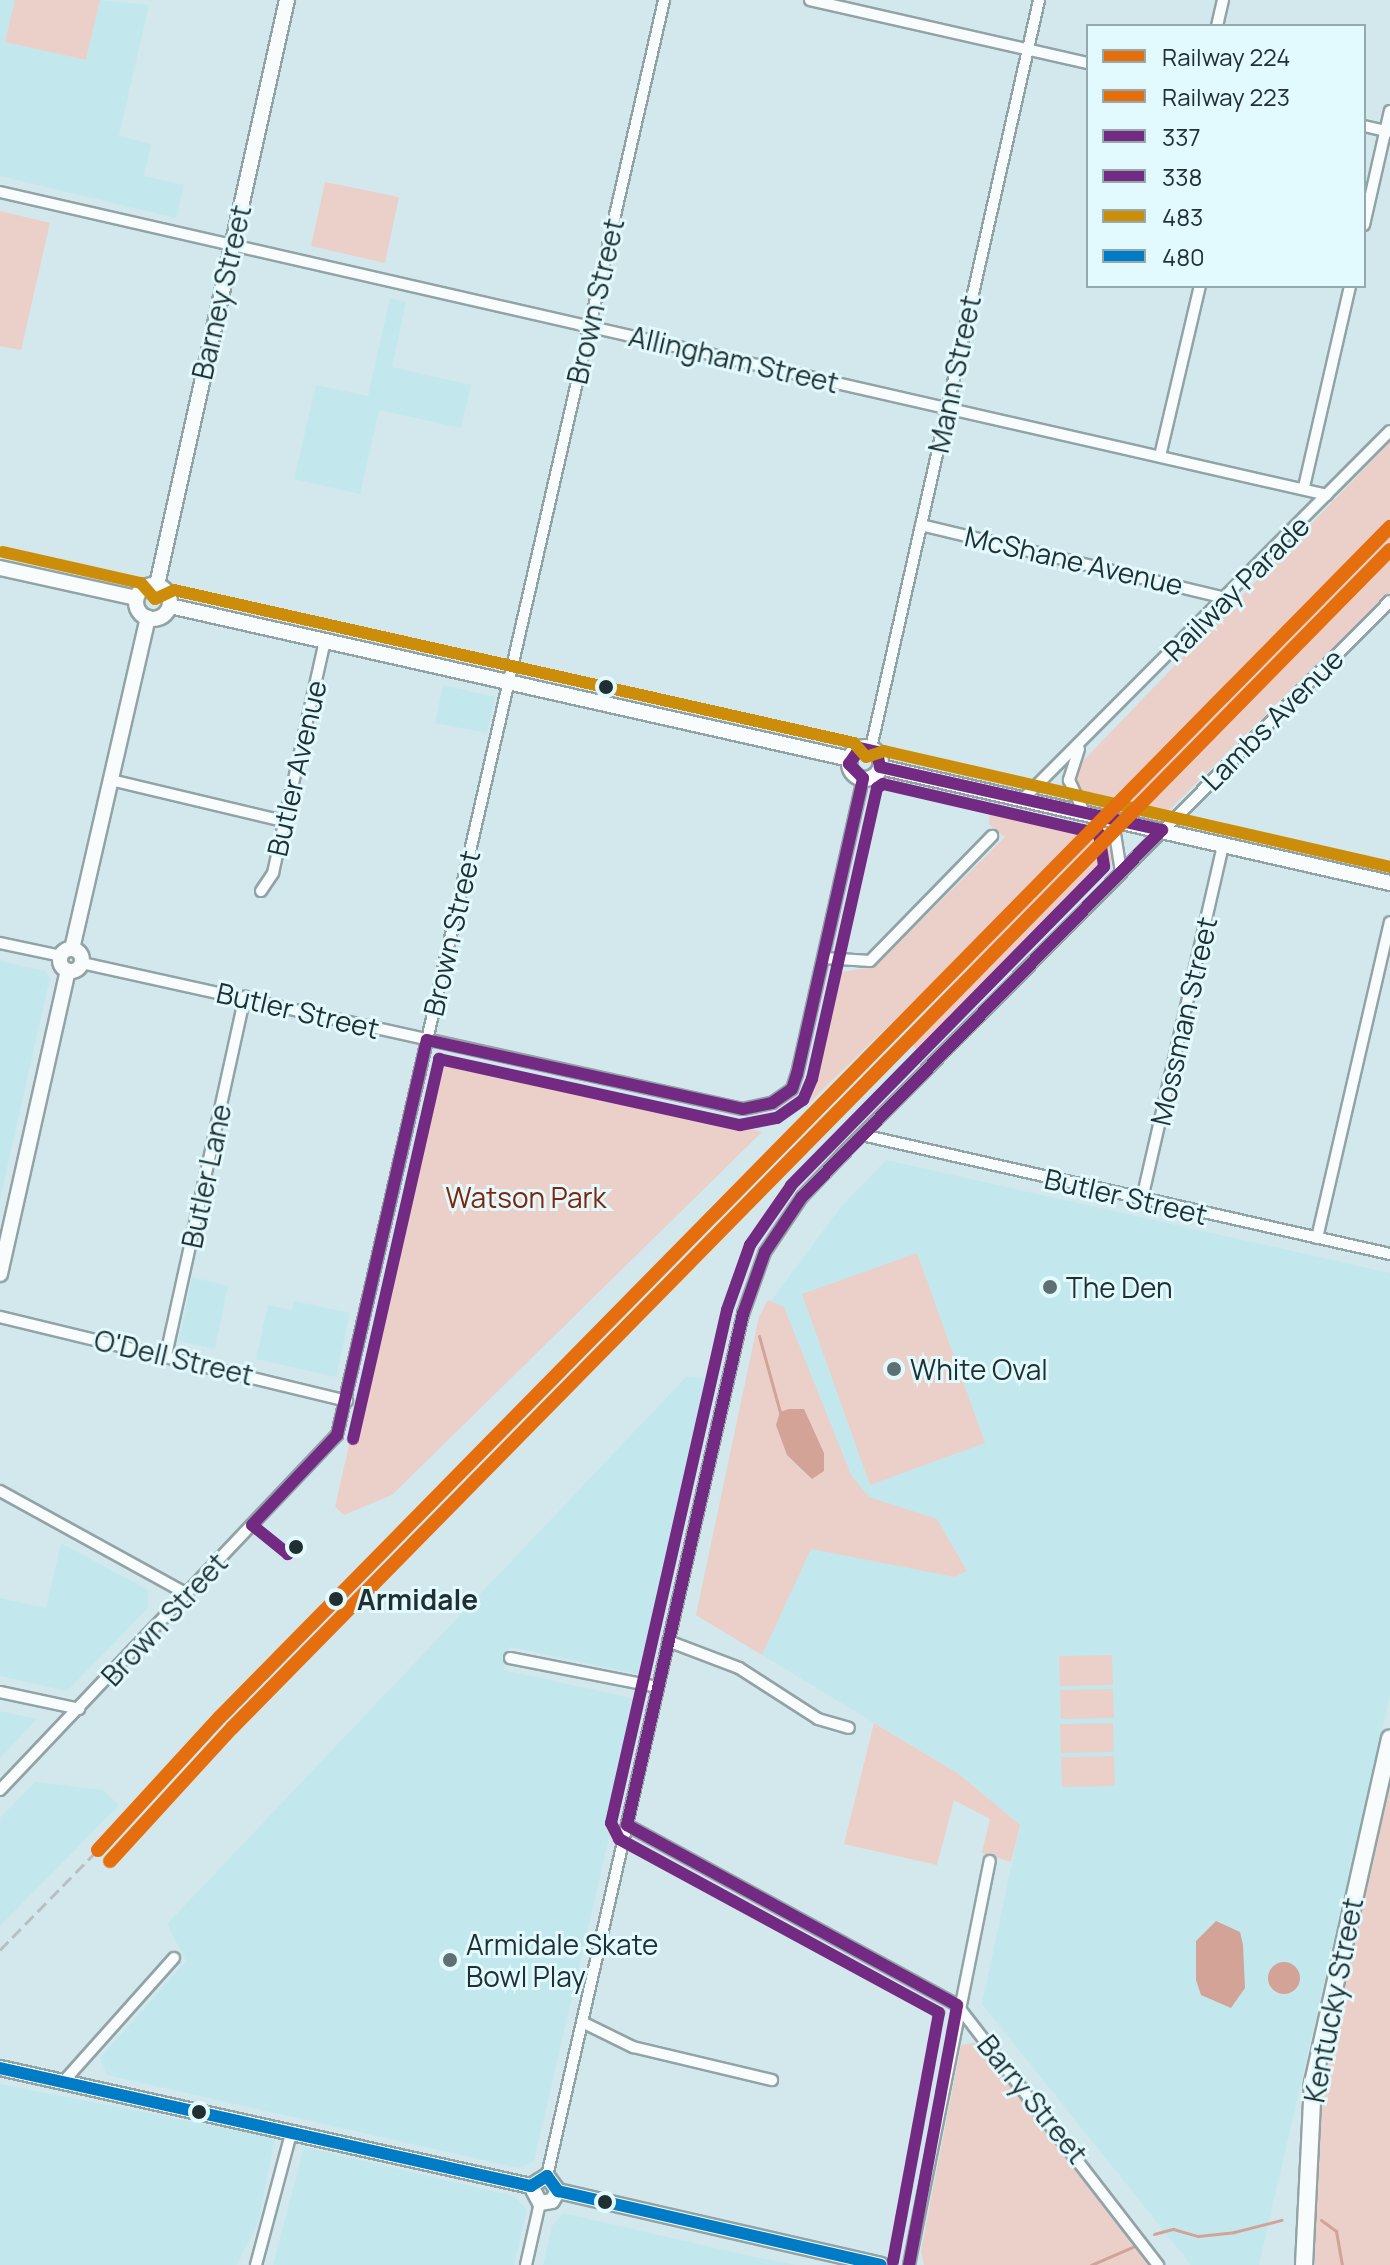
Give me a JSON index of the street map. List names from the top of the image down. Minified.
{"streets":{"main road":["Kentucky Street"],"street":["Barney Street","Brown Street","Allingham Street","Mann Street","McShane Avenue","Railway Parade","Lambs Avenue","Butler Avenue","Butler Street","Mossman Street","Butler Lane","O'Dell Street","Barry Street"]},"crossings":[["Barney Street","Allingham Street"],["Brown Street","Allingham Street"],["Brown Street","Butler Street"],["Brown Street","O'Dell Street"],["Allingham Street","Mann Street"],["Allingham Street","Railway Parade"],["Mann Street","McShane Avenue"],["McShane Avenue","Railway Parade"],["Lambs Avenue","Butler Street"],["Butler Street","Mossman Street"],["Butler Street","Butler Lane"],["Butler Lane","O'Dell Street"]],"parks":["Watson Park"],"places":["The Den","White Oval","Armidale","Armidale Skate Bowl Play"],"lines":["rail line 224","rail line 223","transit line 483","transit line 337","transit line 338","transit line 480"],"legend":["Railway 224","Railway 223","337","338","483","480"]}
